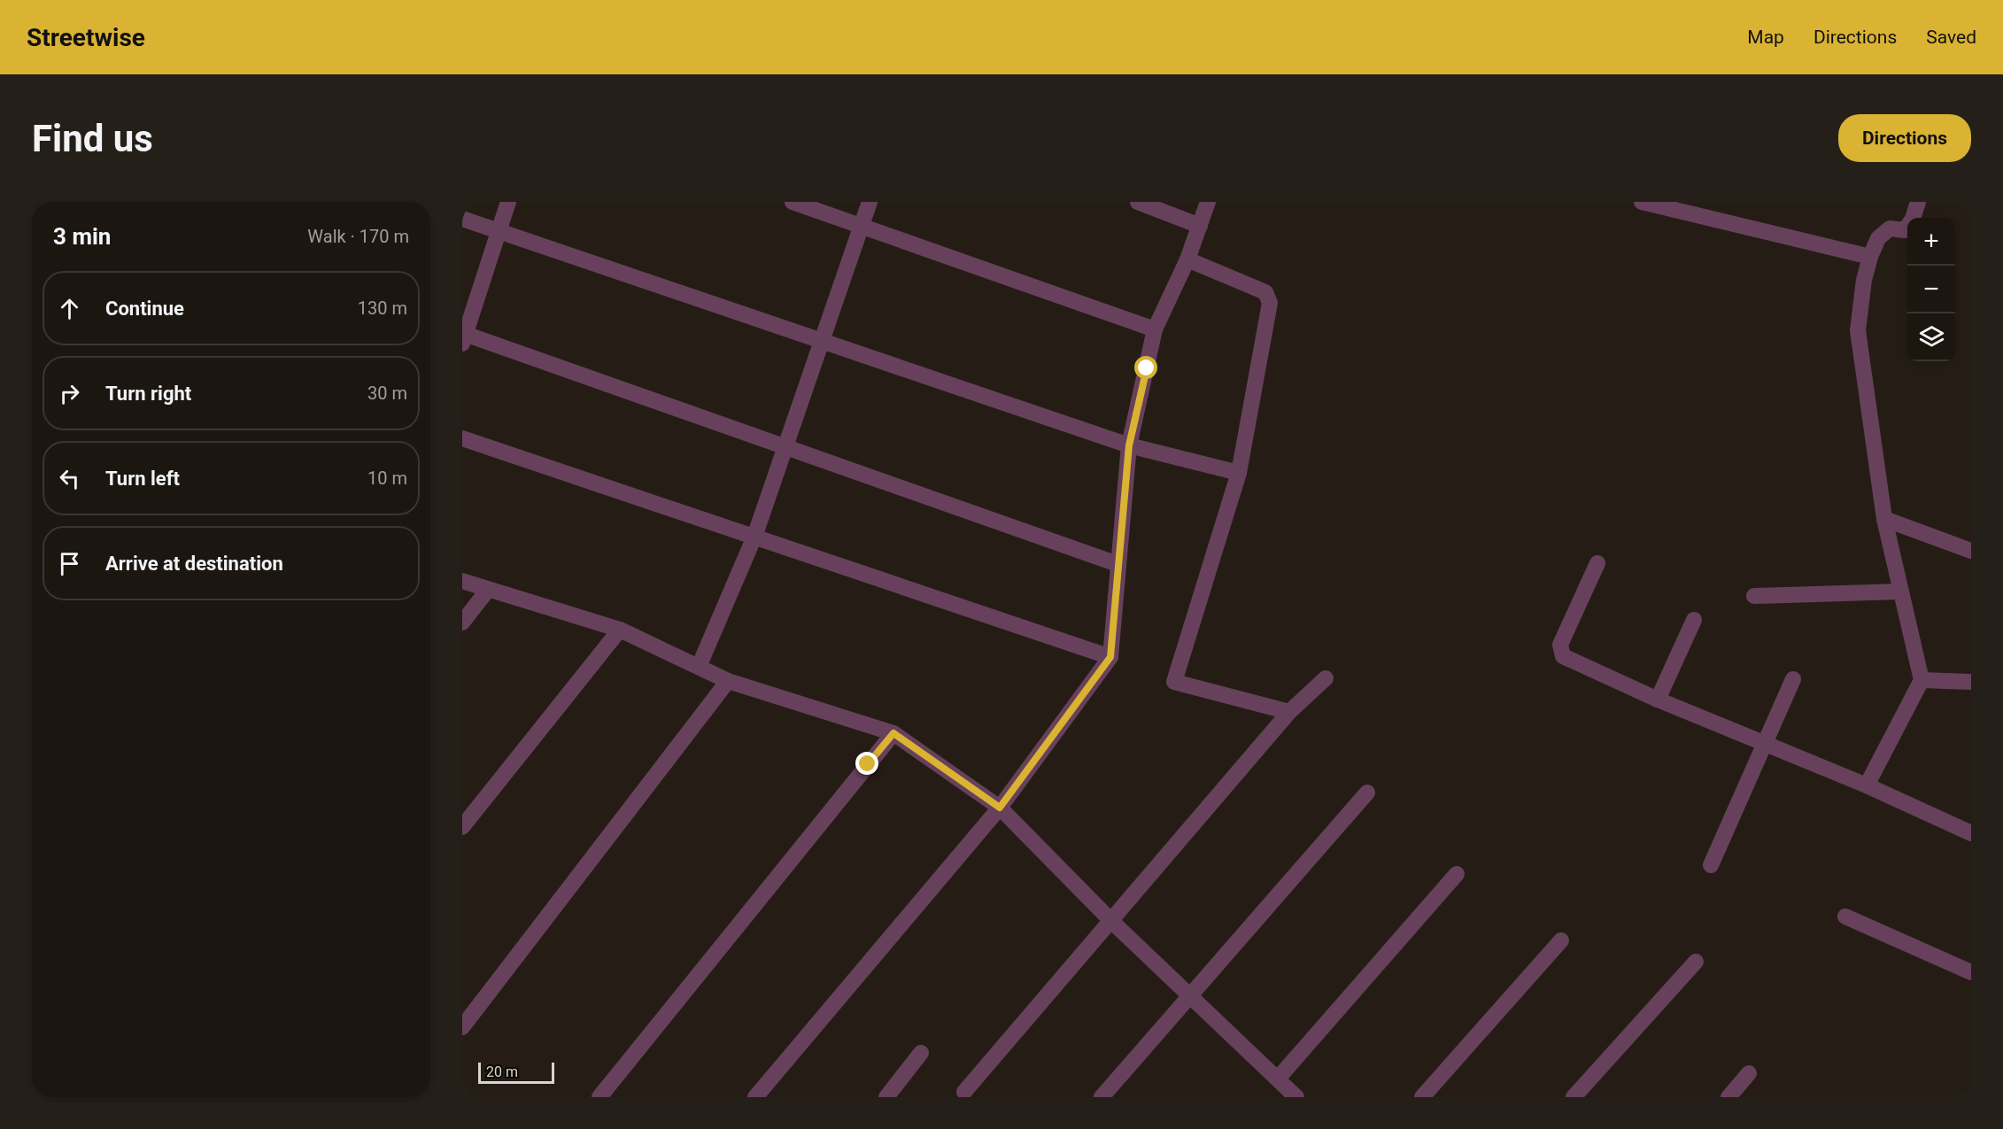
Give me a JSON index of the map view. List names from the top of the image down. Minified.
{"scale_bar":"20 m","page":{"header":"Streetwise","nav":["Map","Directions","Saved"],"buttons":"Directions","title":"Find us","heading":["3 min","Walk · 170 m"],"map_buttons":["+","−"],"list":[["Continue","130 m"],["Turn right","30 m"],["Turn left","10 m"],"Arrive at destination"],"scale":"20 m"}}
